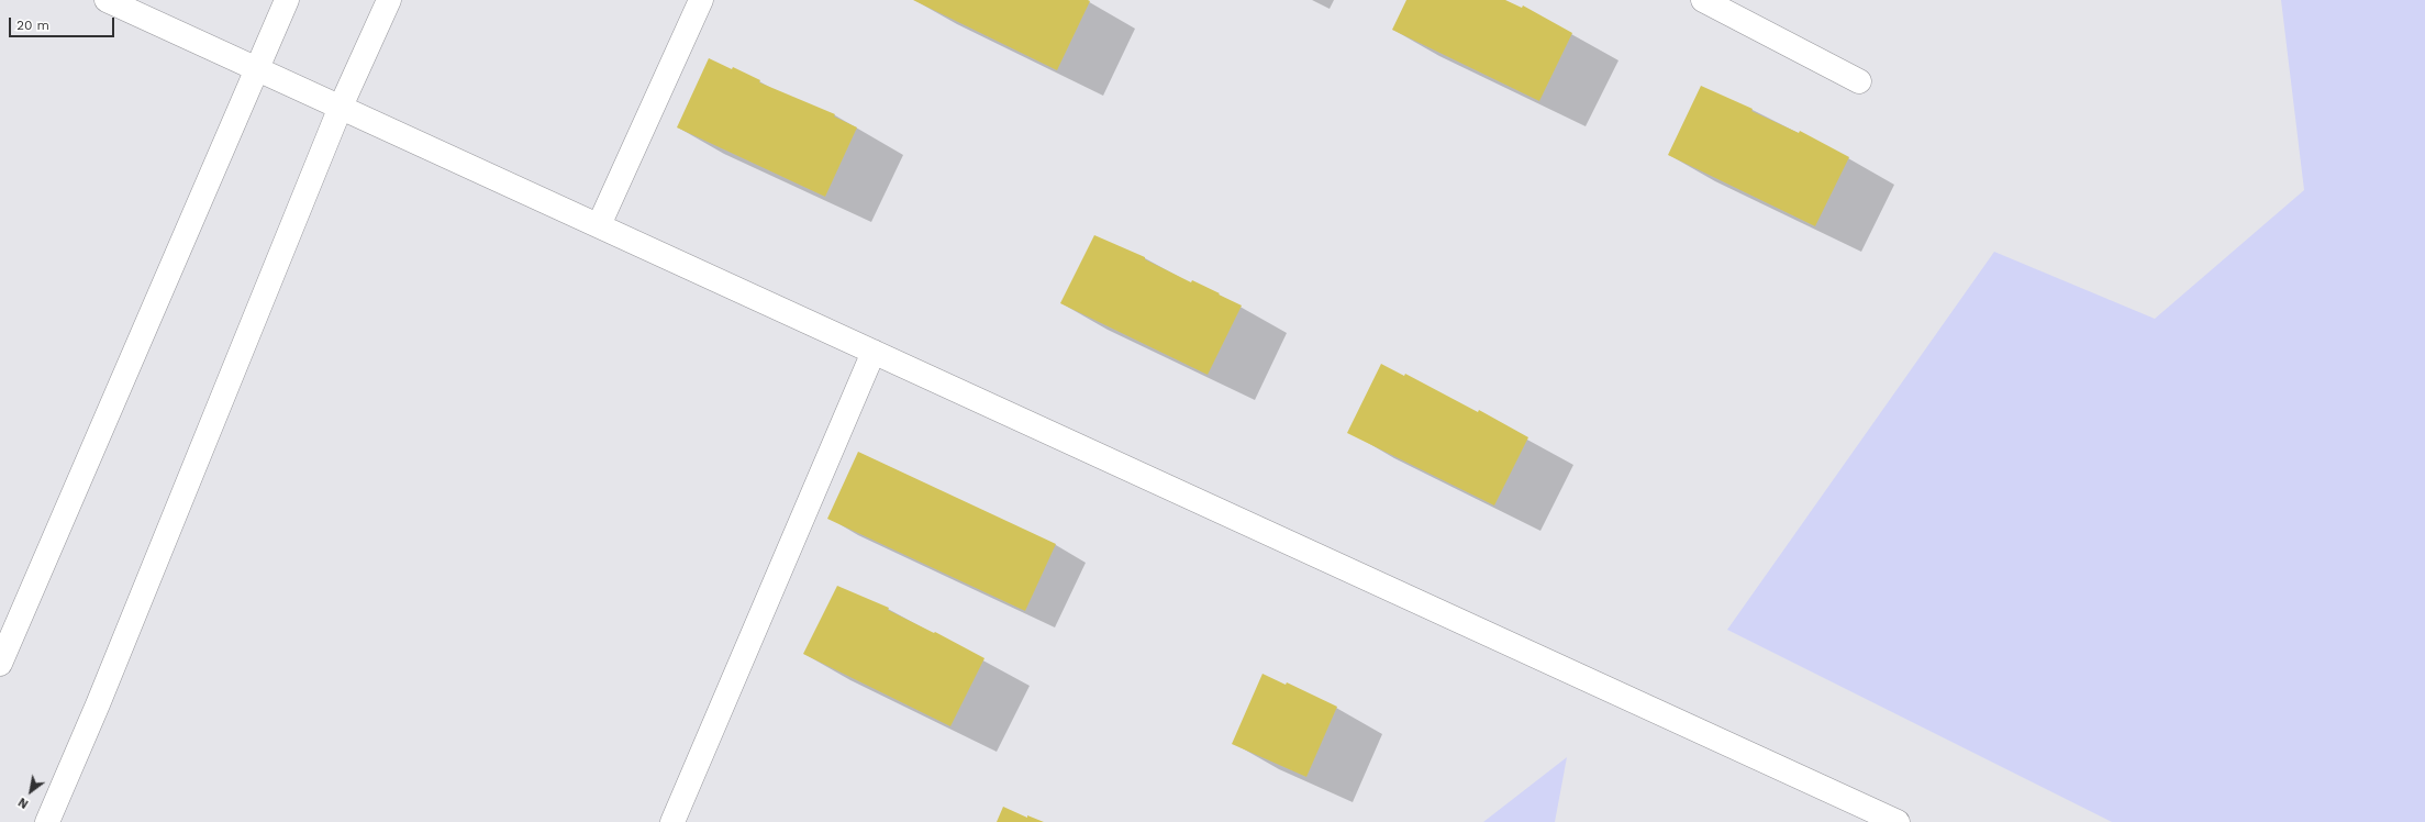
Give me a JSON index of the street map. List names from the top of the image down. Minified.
{"scale_bar":"20 m","north":"bottom left"}
